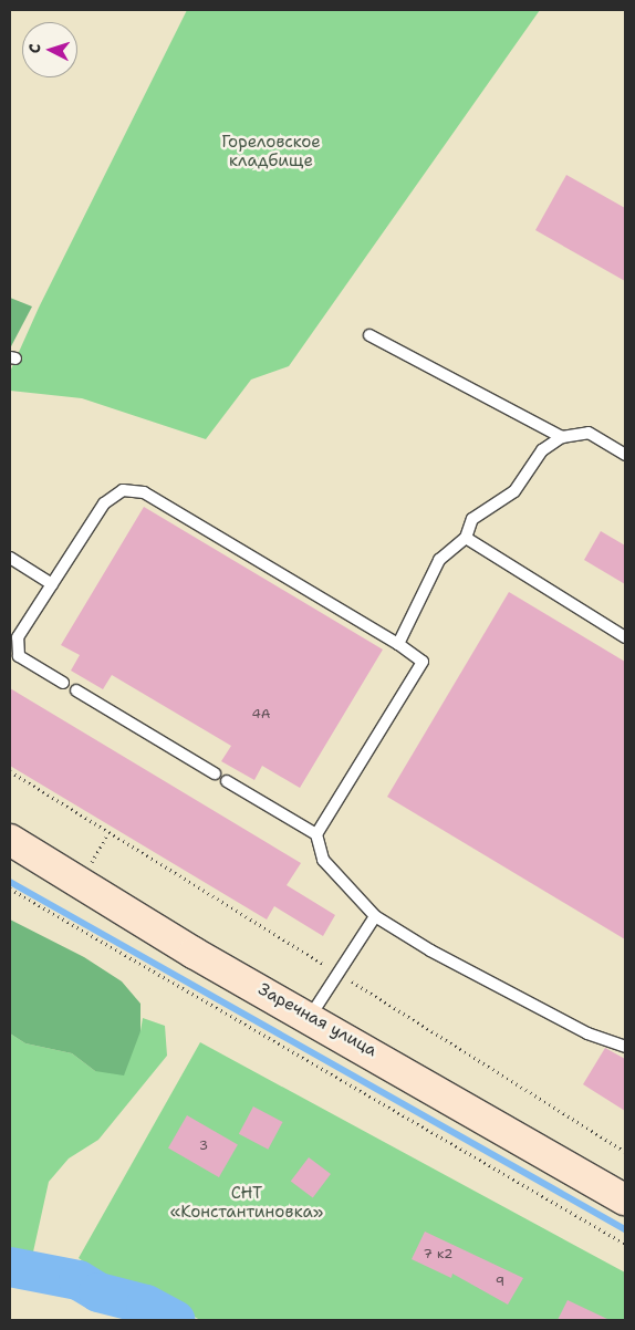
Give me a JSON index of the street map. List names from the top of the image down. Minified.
{"streets":{"street":["Заречная улица"]},"parks":["Гореловское кладбище","СНТ «Константиновка»"],"house_numbers":["4А","3","7 к2","9"],"north":"left"}
